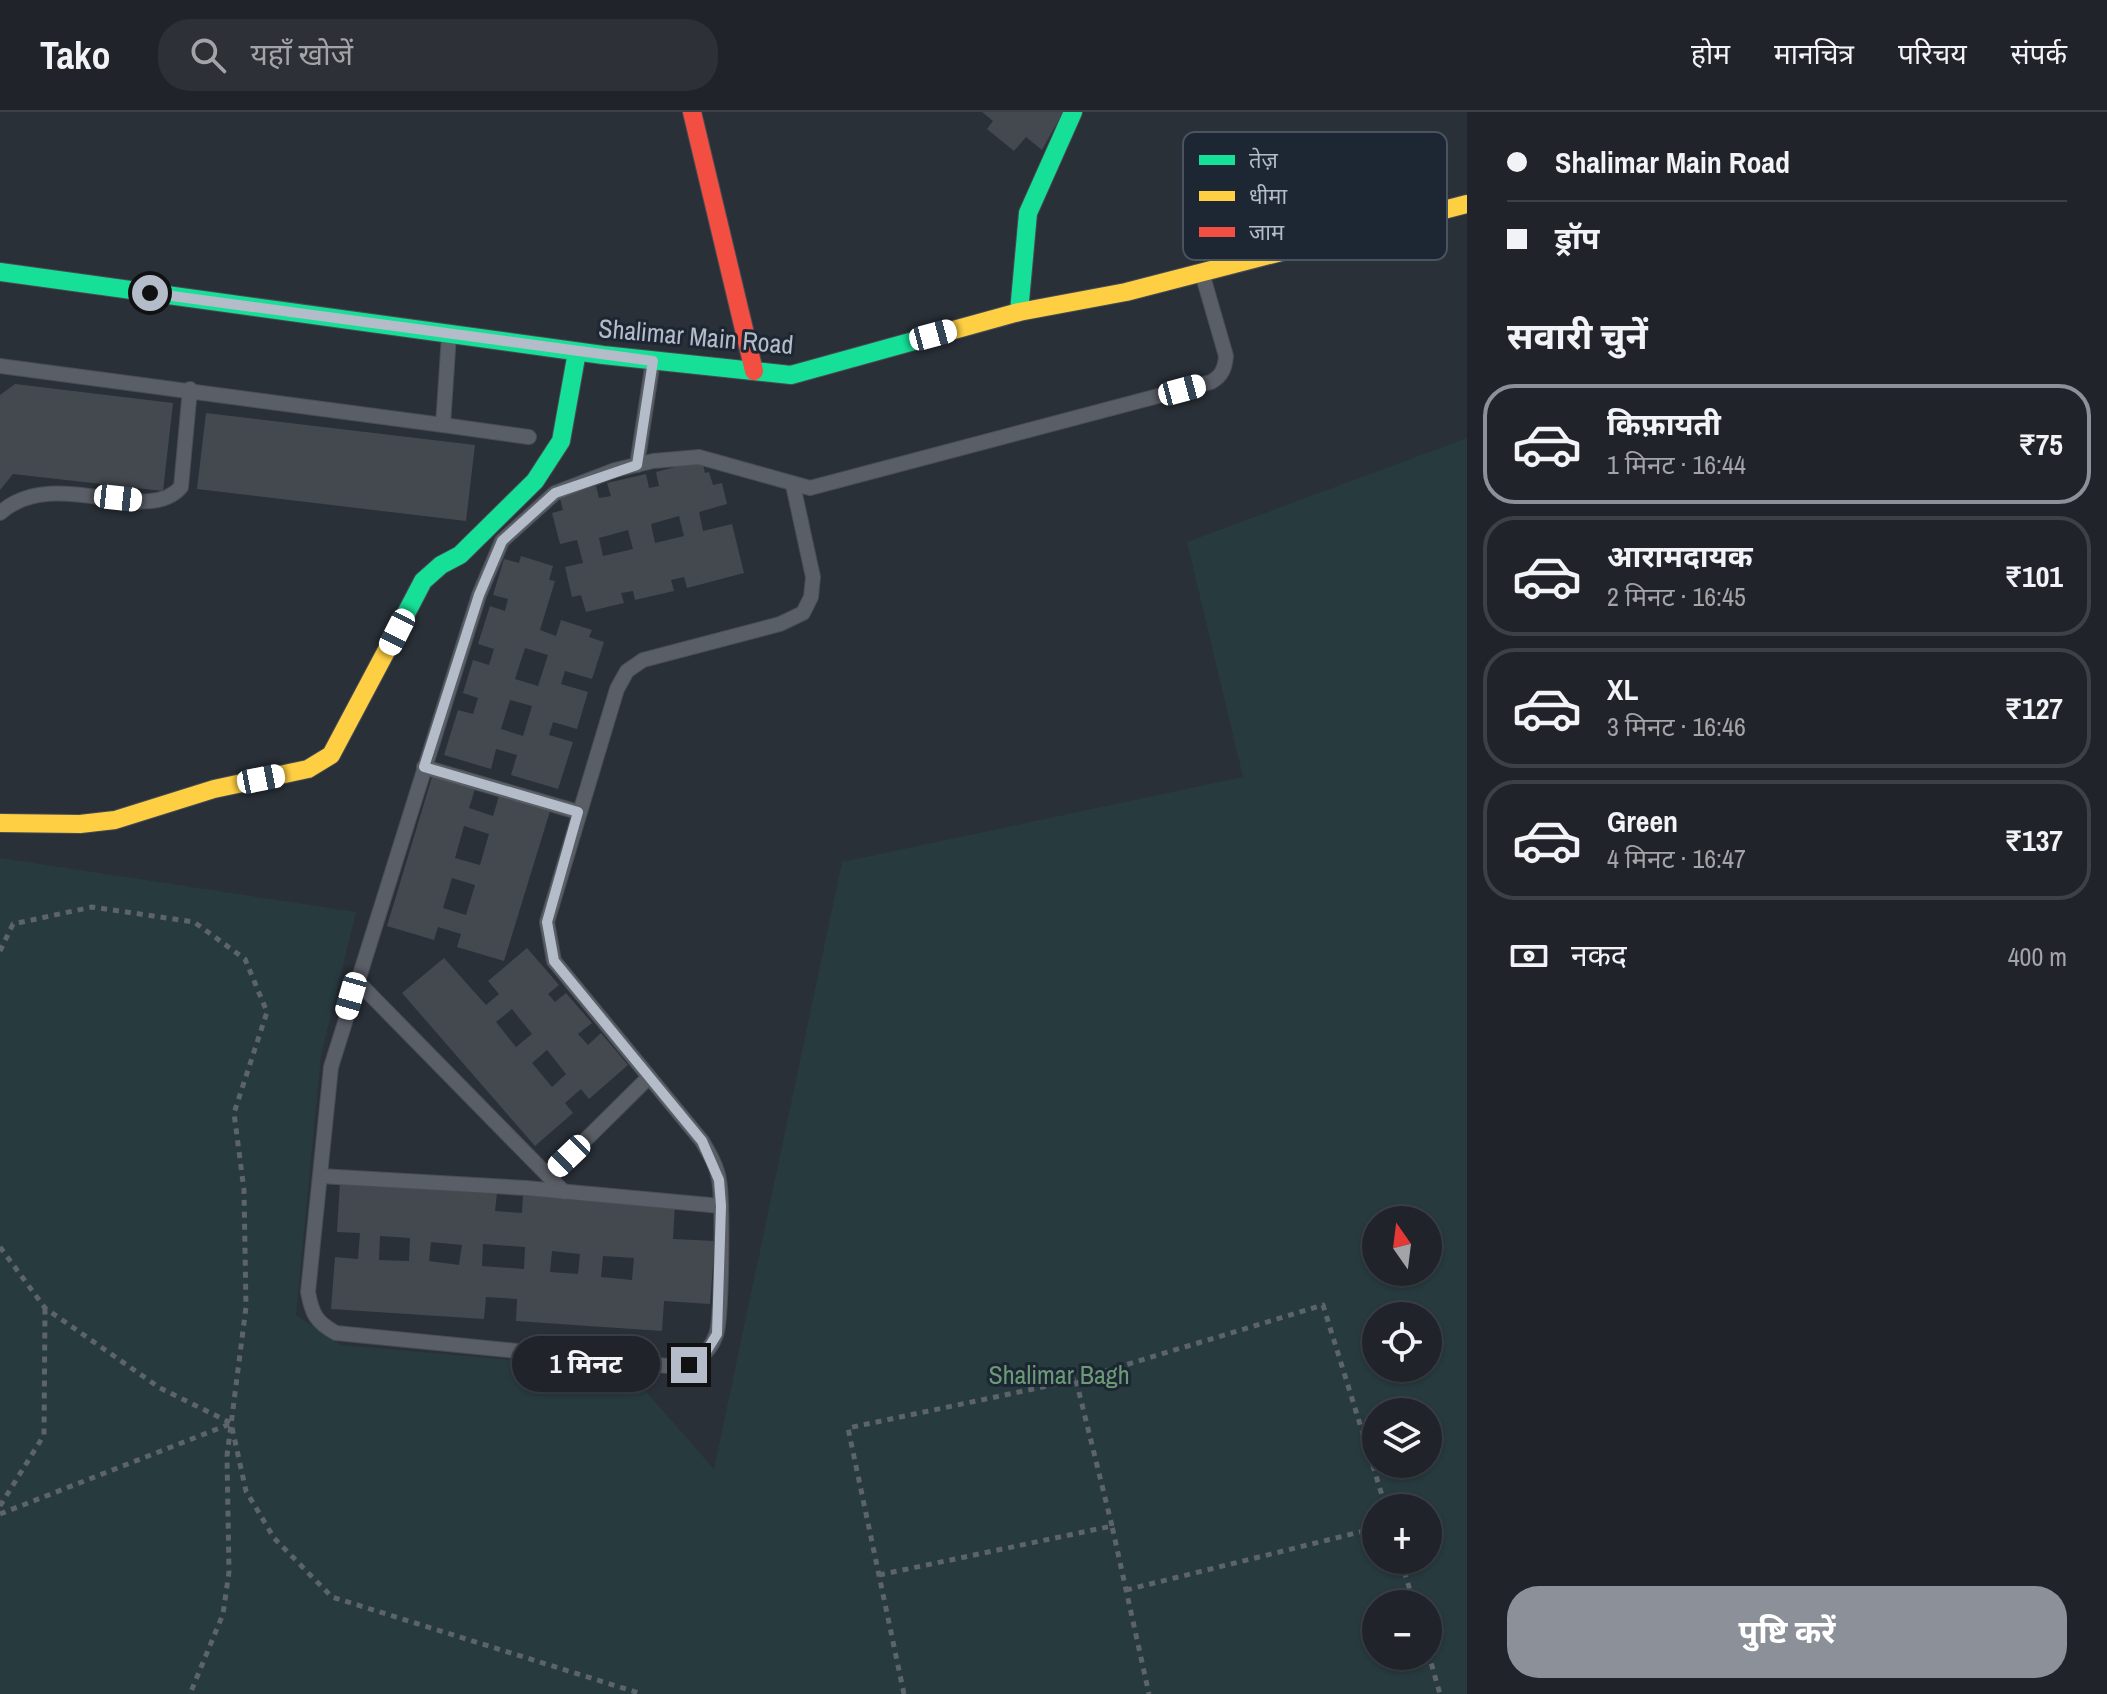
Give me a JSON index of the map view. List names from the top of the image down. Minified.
{"streets":{"street":["Shalimar Main Road"]},"parks":["Shalimar Bagh"],"legend":["तेज़","धीमा","जाम"],"north":"top","page":{"header":"Tako","search":"यहाँ खोजें","nav":["होम","मानचित्र","परिचय","संपर्क"],"banner":["Shalimar Main Road","ड्रॉप"],"heading":"सवारी चुनें","list":[{"name":"किफ़ायती","note":"1 मिनट · 16:44","value":"₹75"},{"name":"आरामदायक","note":"2 मिनट · 16:45","value":"₹101"},{"name":"XL","note":"3 मिनट · 16:46","value":"₹127"},{"name":"Green","note":"4 मिनट · 16:47","value":"₹137"}],"pay":["नकद","400 m"],"map_buttons":["+","−"],"bubble":"1 मिनट","buttons":"पुष्टि करें"}}
